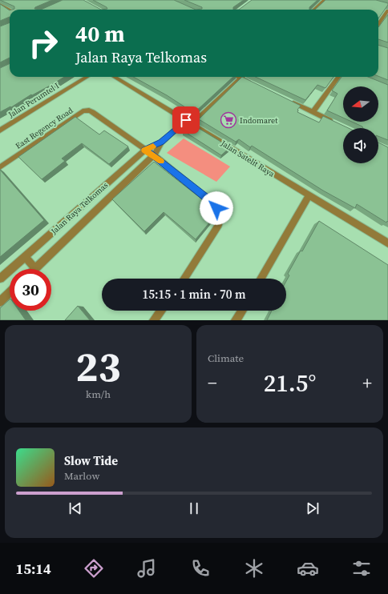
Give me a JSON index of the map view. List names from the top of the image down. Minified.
{"streets":{"street":["Jalan Perumtel I","East Regency Road","Jalan Satelit Raya","Jalan Raya Telkomas"]},"crossings":[["East Regency Road","Jalan Raya Telkomas"],["Jalan Satelit Raya","Jalan Raya Telkomas"]],"places":{"supermarket":["Indomaret"]},"north":"left","page":{"turn":["40 m","Jalan Raya Telkomas"],"limit":"30","trip":"15:15 · 1 min · 70 m","tile":[["23","km/h"],"Climate"],"heat":["−","21.5°","+"],"song":["Slow Tide","Marlow"],"tabs":"15:14"}}
